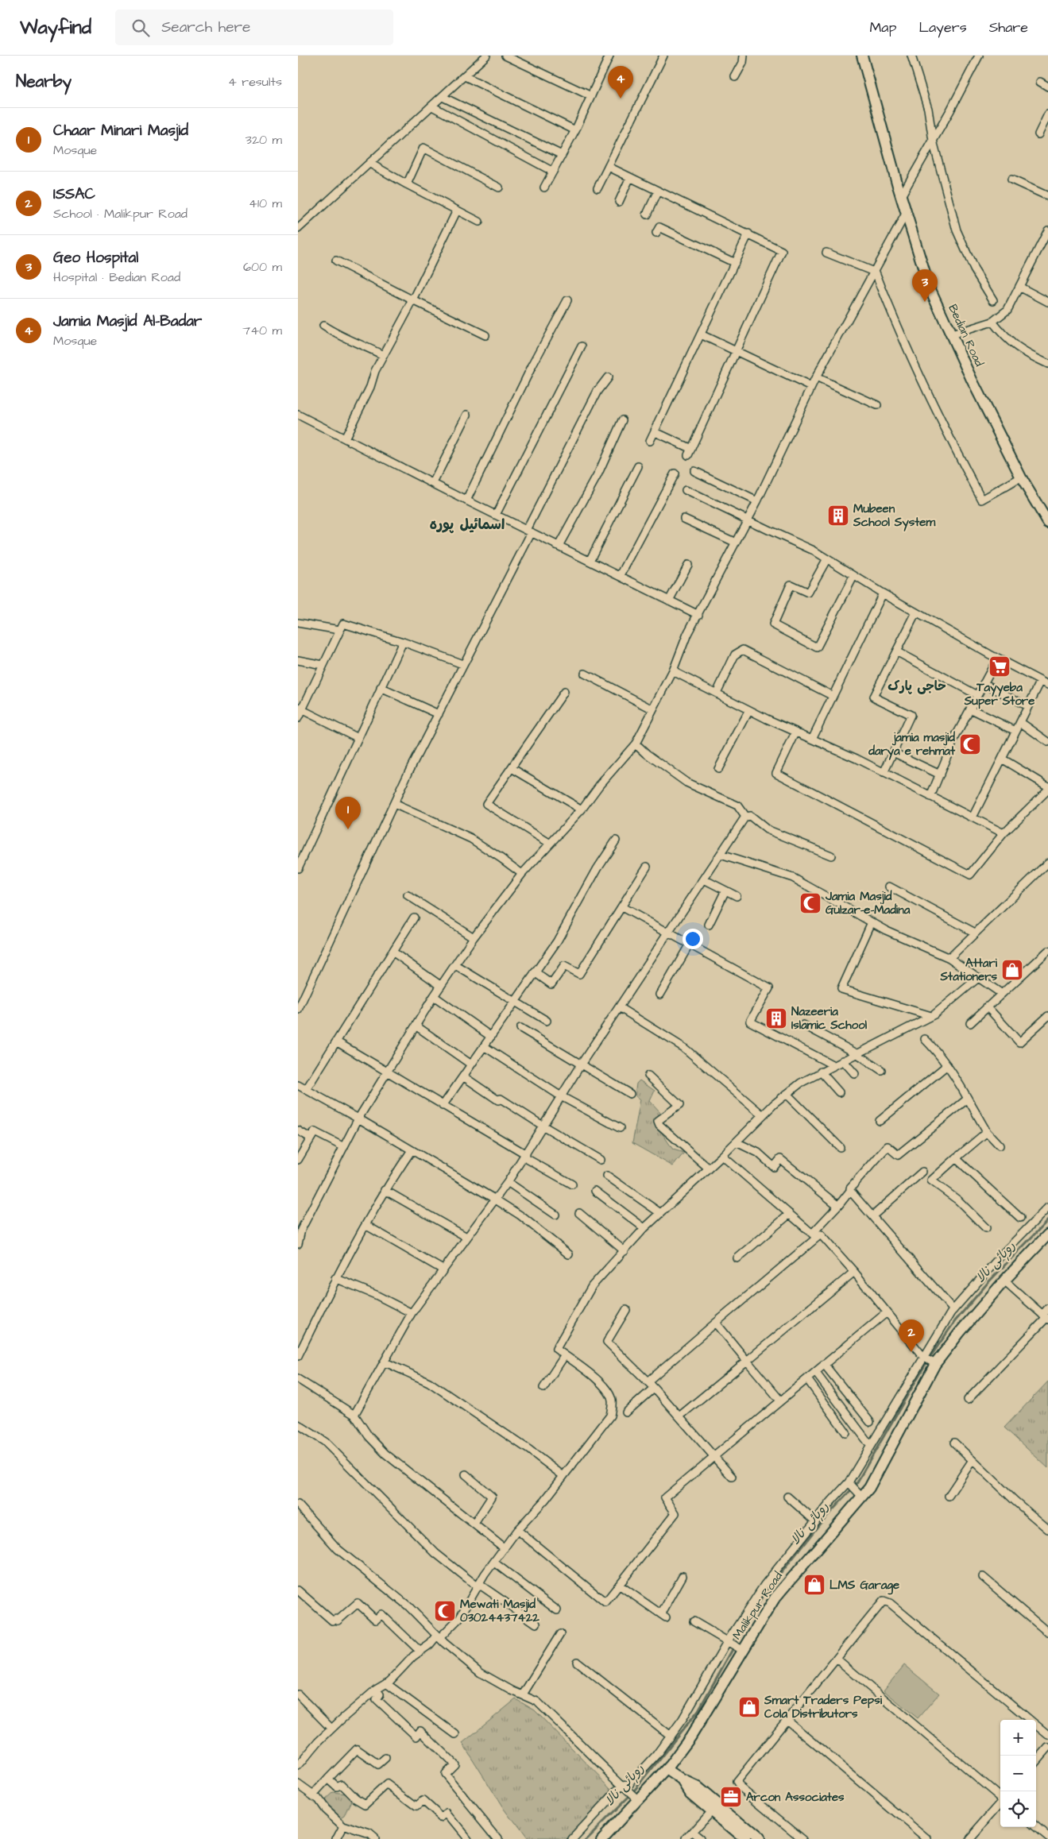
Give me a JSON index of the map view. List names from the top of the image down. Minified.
{"streets":{"street":["Bedian Road","Malikpur Road"]},"districts":["اسمائیل پورہ","حاجی پارک"],"water":["روہائی نالا"],"places":{"building":["Mubeen School System","Nazeeria Islamic School"],"supermarket":["Tayyeba Super Store"],"mosque":["jamia masjid darya e rehmat","Jamia Masjid Gulzar-e-Madina","Mewati Masjid 03024437422"],"shop":["Attari Stationers","LMS Garage","Smart Traders Pepsi Cola Distributors"],"office":["Arcon Associates"]},"page":{"header":"Wayfind","search":"Search here","nav":["Map","Layers","Share"],"heading":["Nearby","4 results"],"pins":["4","3","1","2"],"list":[{"mark":"1","name":"Chaar Minari Masjid","note":"Mosque","value":"320 m"},{"mark":"2","name":"ISSAC","note":"School · Malikpur Road","value":"410 m"},{"mark":"3","name":"Geo Hospital","note":"Hospital · Bedian Road","value":"600 m"},{"mark":"4","name":"Jamia Masjid Al-Badar","note":"Mosque","value":"740 m"}],"map_buttons":["+","−"]}}
